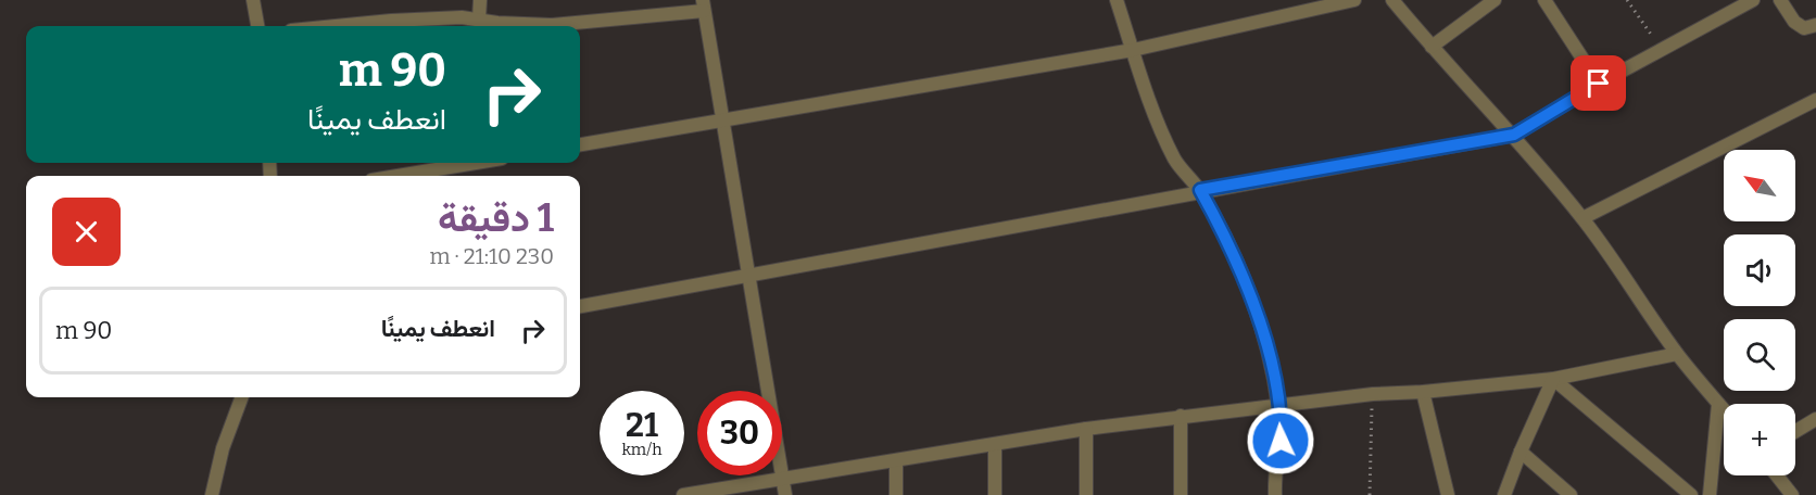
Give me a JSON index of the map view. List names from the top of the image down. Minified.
{"north":"top left","page":{"turn":["90 m","انعطف يمينًا"],"map_buttons":"+","heading":["1 دقيقة","230 m · 21:10"],"list":[{"name":"انعطف يمينًا","value":"90 m"}],"speed":"21 km/h","limit":"30"}}
